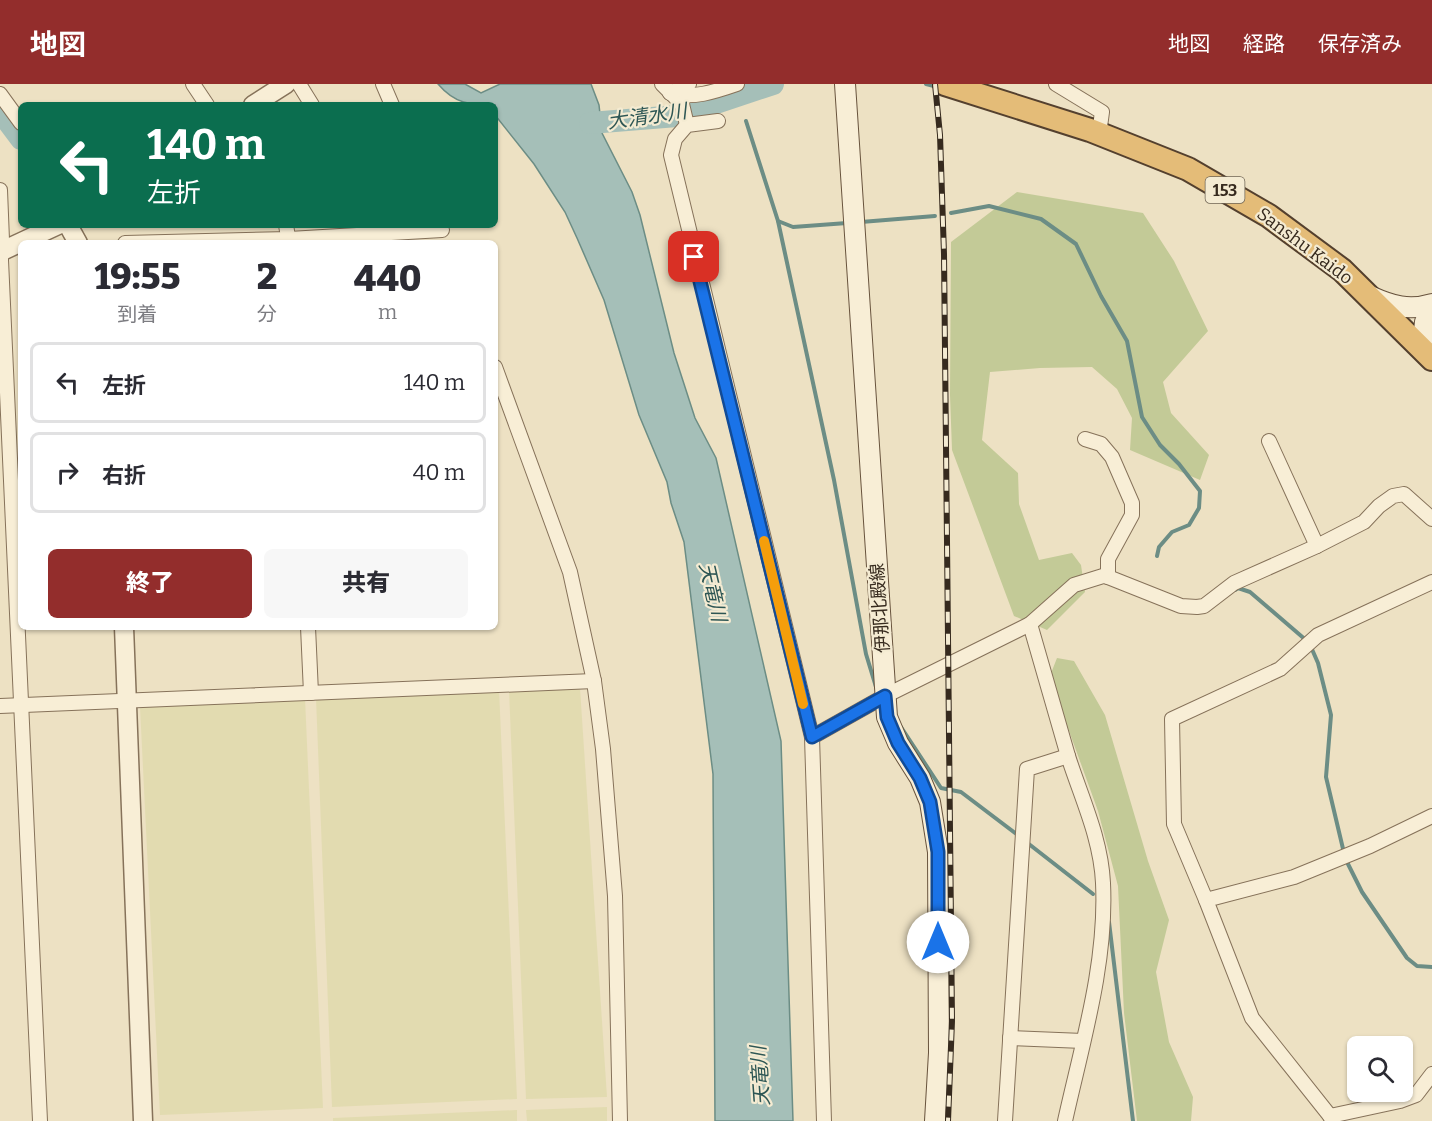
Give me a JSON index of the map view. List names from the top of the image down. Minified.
{"streets":{"highway":["153","Sanshu Kaido"],"main road":["伊那北殿線"]},"water":["大清水川","天竜川"],"page":{"header":"地図","nav":["地図","経路","保存済み"],"turn":["140 m","左折"],"eta":["19:55","到着","2","分","440","m"],"list":[{"name":"左折","value":"140 m"},{"name":"右折","value":"40 m"}],"buttons":["終了","共有"]}}
